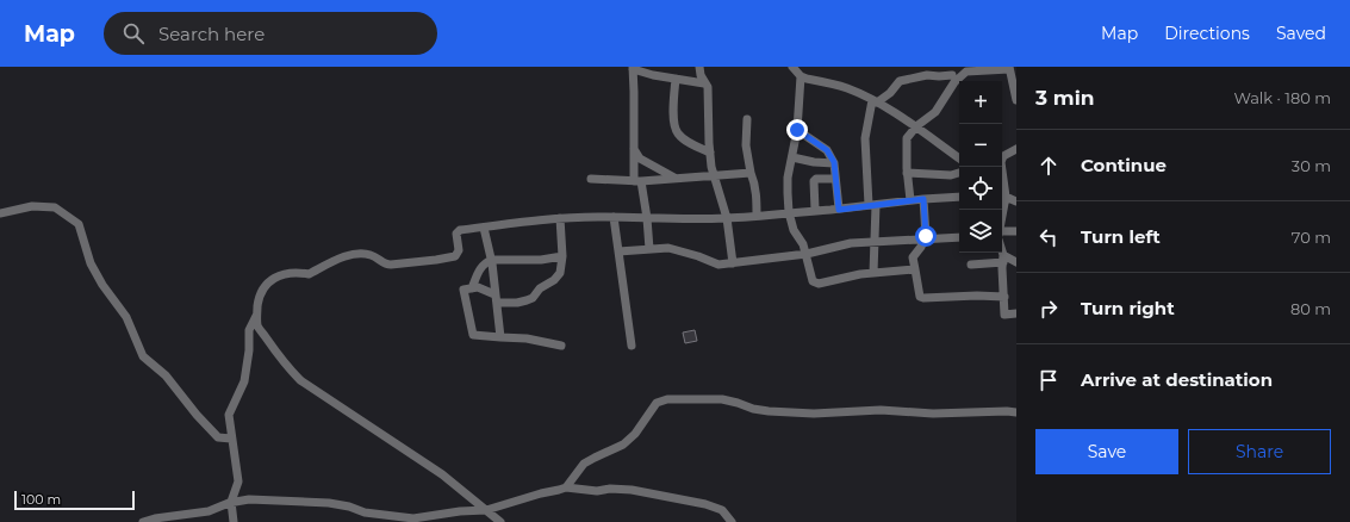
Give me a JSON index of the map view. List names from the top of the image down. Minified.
{"scale_bar":"100 m","page":{"header":"Map","search":"Search here","nav":["Map","Directions","Saved"],"heading":["3 min","Walk · 180 m"],"map_buttons":["+","−"],"list":[["Continue","30 m"],["Turn left","70 m"],["Turn right","80 m"],"Arrive at destination"],"buttons":["Save","Share"],"scale":"100 m"}}
